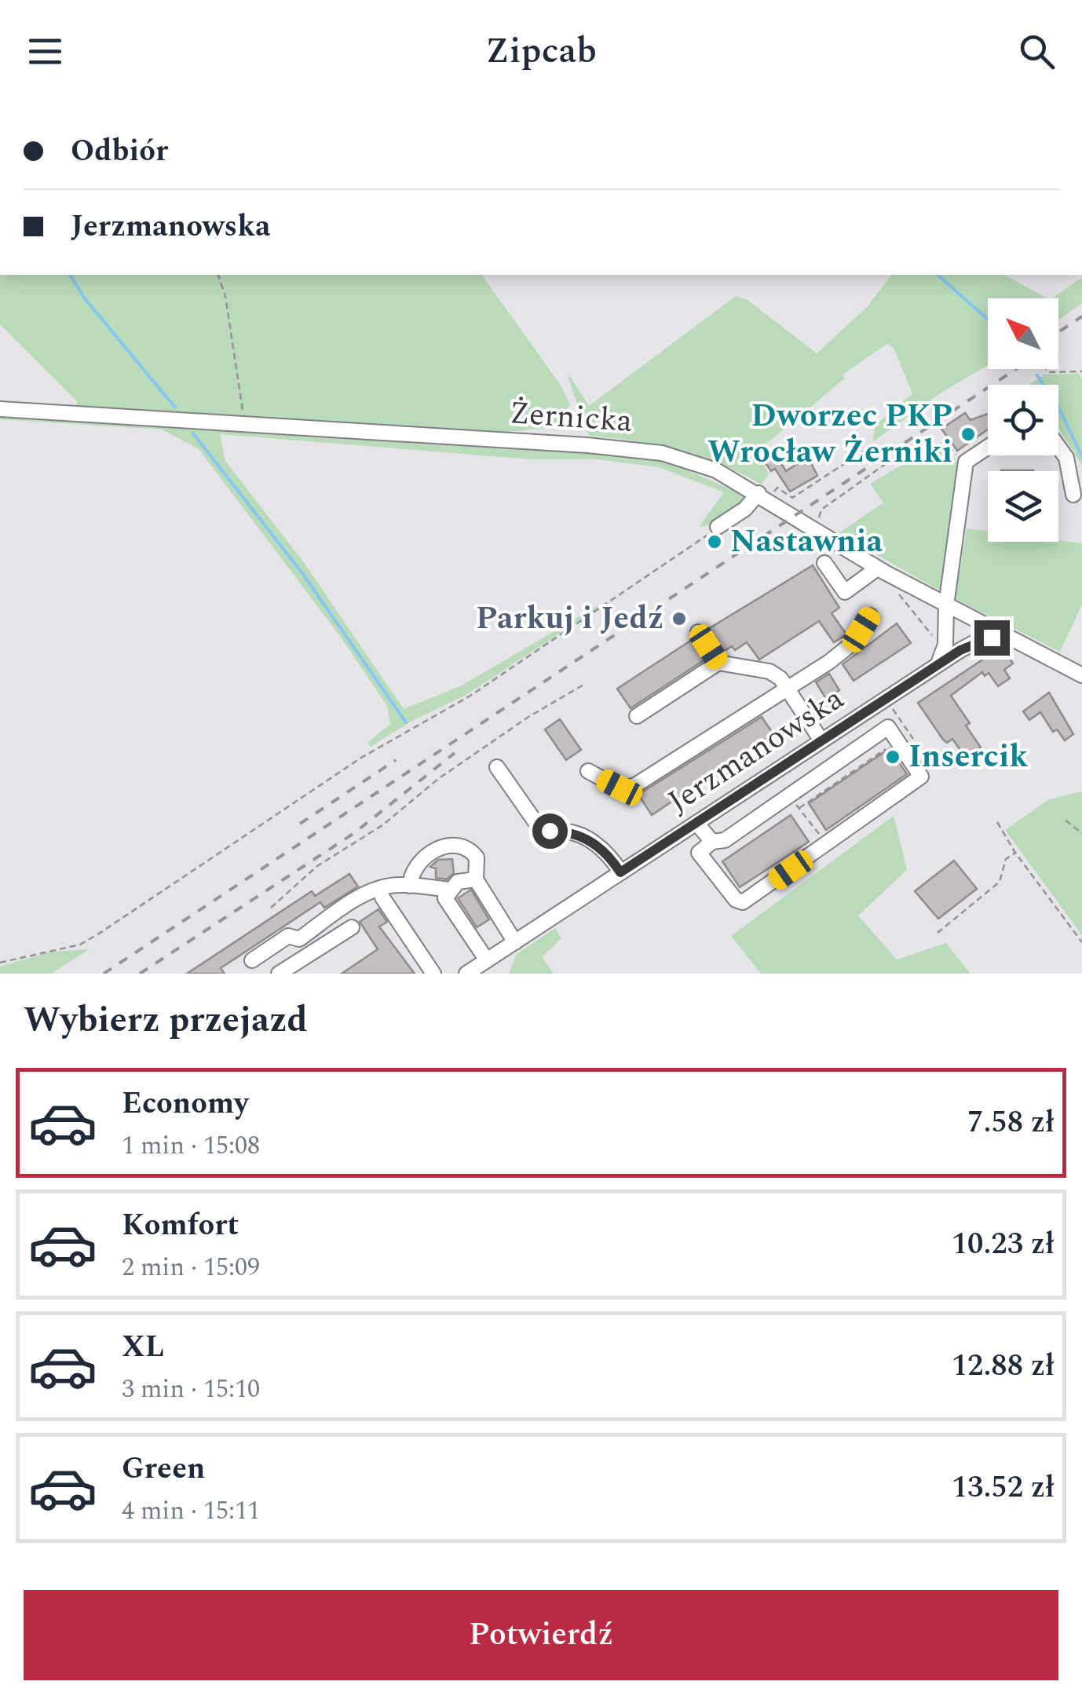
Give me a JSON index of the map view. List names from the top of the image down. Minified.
{"streets":{"street":["Żernicka","Jerzmanowska"]},"crossings":[["Żernicka","Jerzmanowska"]],"places":["Dworzec PKP Wrocław Żerniki","Nastawnia","Parkuj i Jedź","Insercik"],"north":"top left","page":{"header":"Zipcab","banner":["Odbiór","Jerzmanowska"],"heading":"Wybierz przejazd","list":[{"name":"Economy","note":"1 min · 15:08","value":"7.58 zł"},{"name":"Komfort","note":"2 min · 15:09","value":"10.23 zł"},{"name":"XL","note":"3 min · 15:10","value":"12.88 zł"},{"name":"Green","note":"4 min · 15:11","value":"13.52 zł"}],"buttons":"Potwierdź"}}
